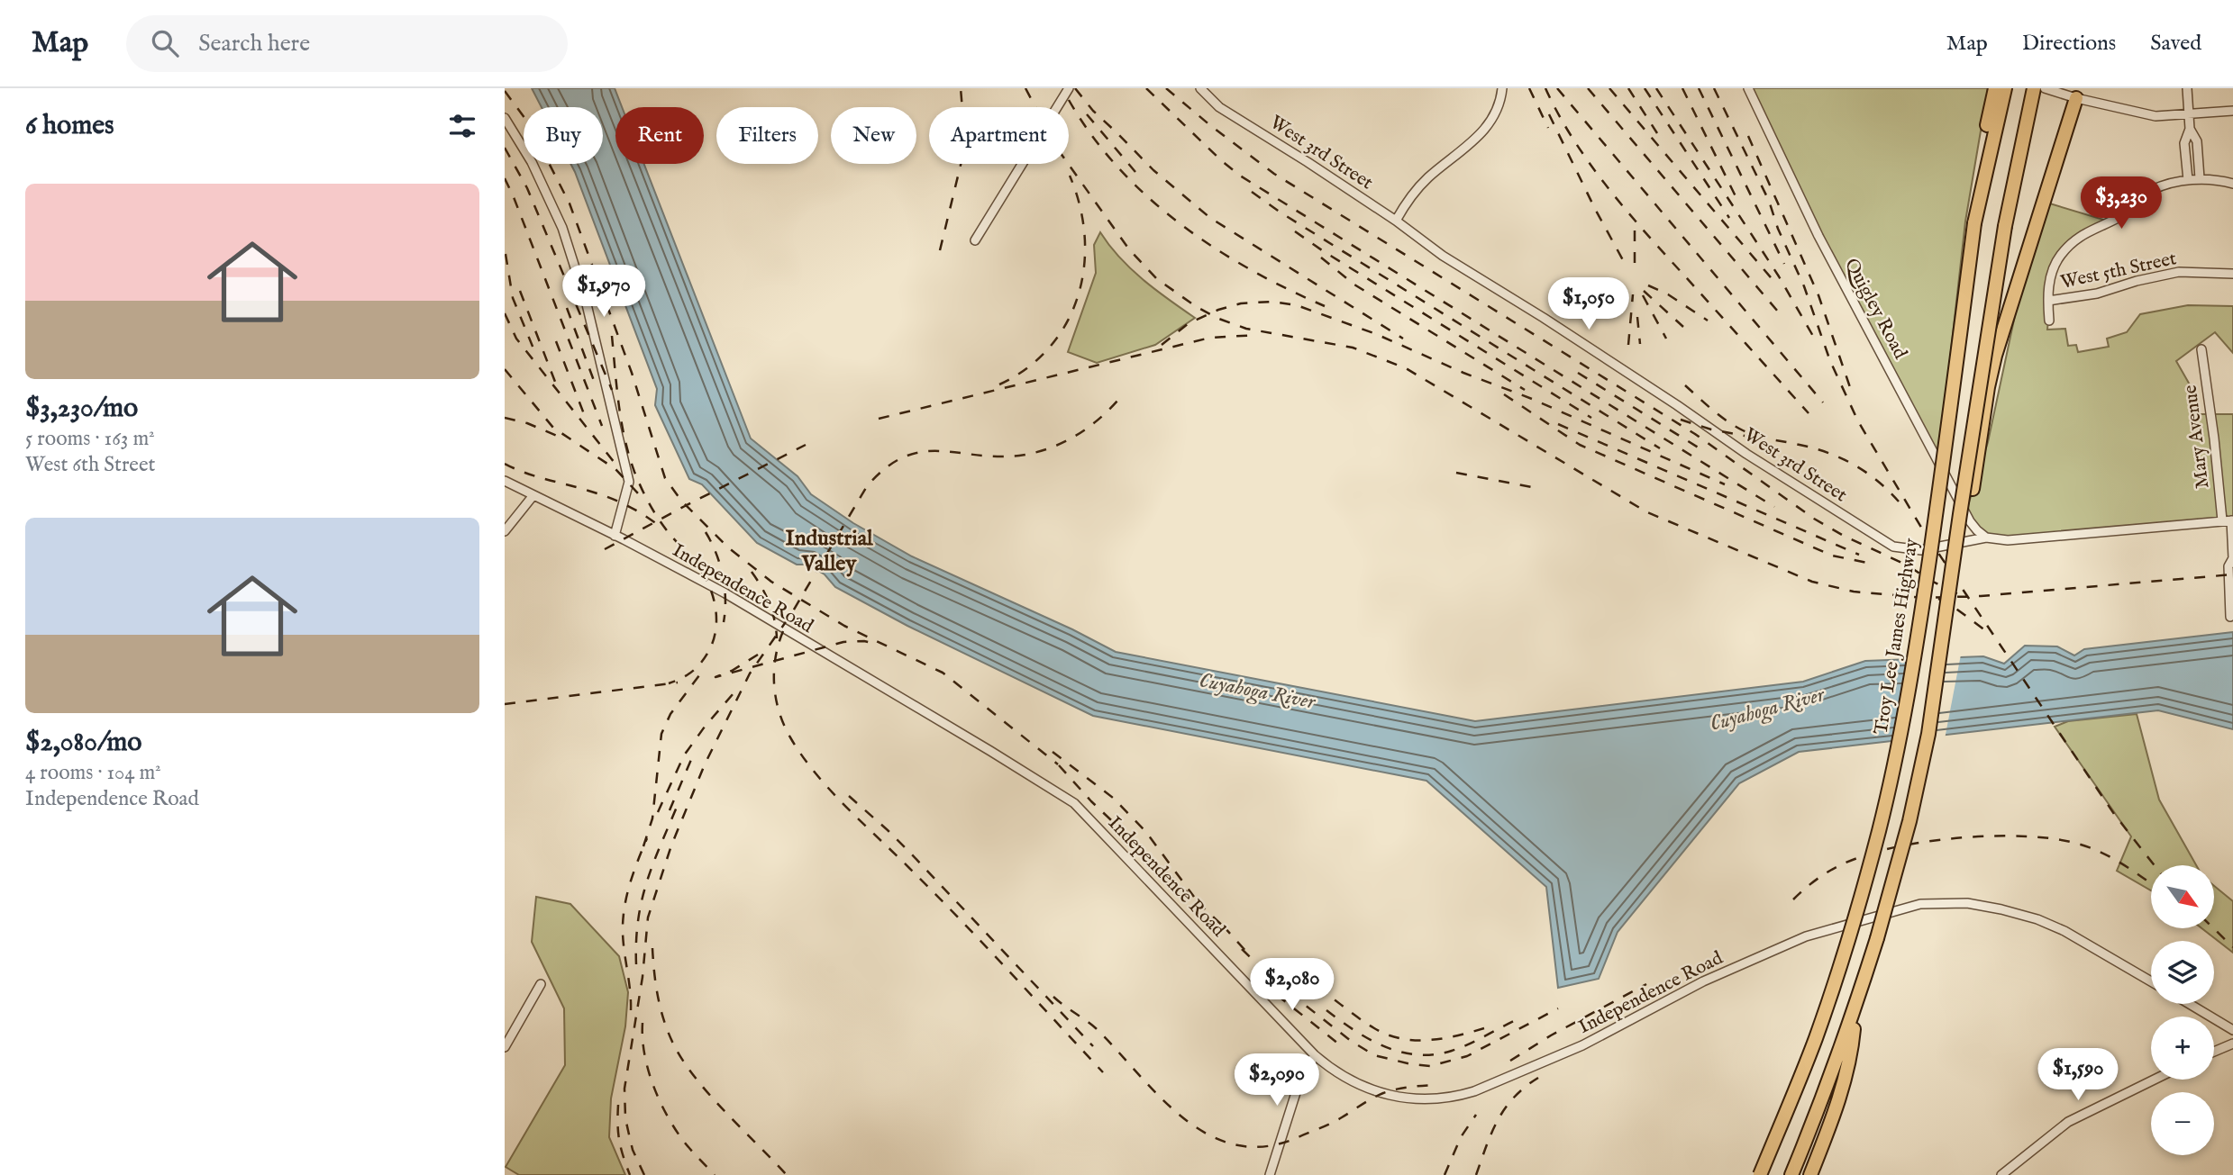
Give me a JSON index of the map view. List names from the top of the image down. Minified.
{"streets":{"highway":["Troy Lee James Highway"],"street":["West 3rd Street","West 5th Street","Quigley Road","Mary Avenue","Independence Road"]},"crossings":[["West 3rd Street","Quigley Road"],["West 3rd Street","Mary Avenue"]],"districts":["Industrial Valley"],"water":["Cuyahoga River"],"north":"bottom right","page":{"header":"Map","search":"Search here","nav":["Map","Directions","Saved"],"heading":"6 homes","chip":["Buy","Rent","Filters","New","Apartment"],"list":[{"name":"$3,230/mo","note":"5 rooms · 163 m² · West 6th Street"},{"name":"$2,080/mo","note":"4 rooms · 104 m² · Independence Road"}],"price":["$3,230","$1,970","$1,050","$2,080","$1,590","$2,090"],"map_buttons":["+","−"]}}
